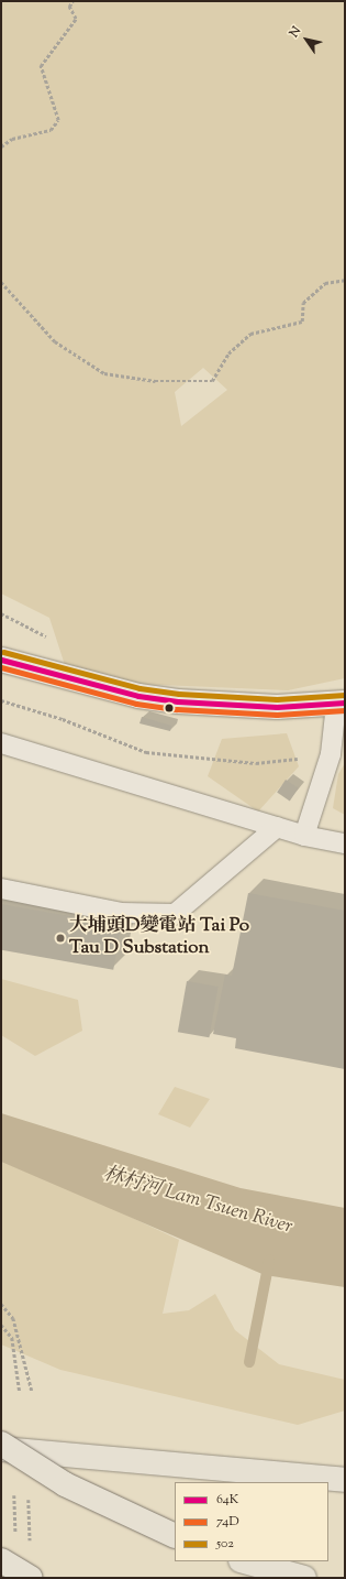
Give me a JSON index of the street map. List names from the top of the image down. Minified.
{"water":["林村河 Lam Tsuen River"],"places":["大埔頭D變電站 Tai Po Tau D Substation"],"lines":["transit line 502","transit line 64K","transit line 74D"],"legend":["64K","74D","502"],"north":"top left"}
